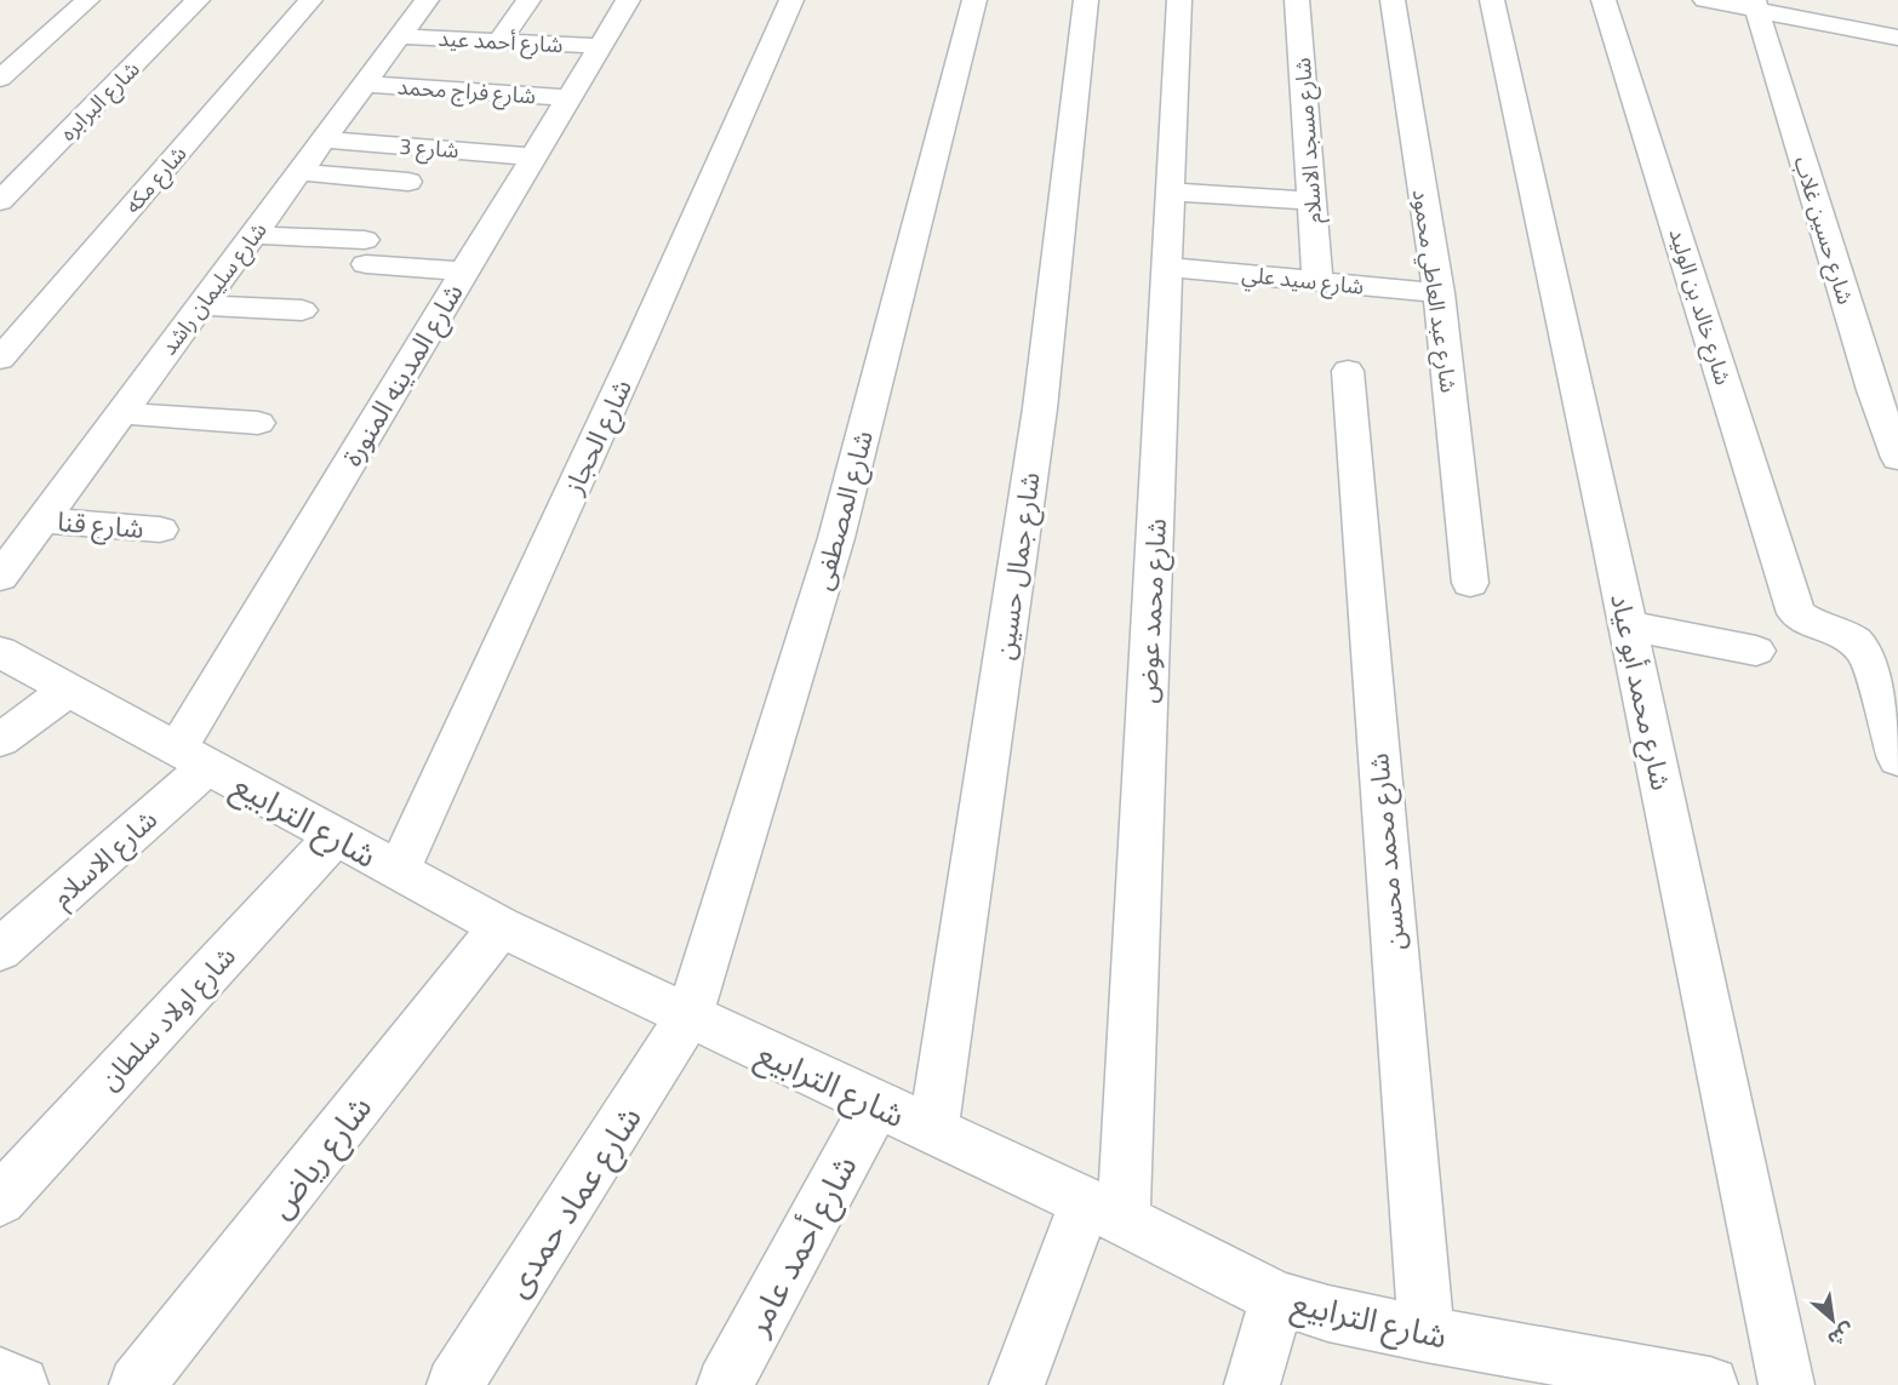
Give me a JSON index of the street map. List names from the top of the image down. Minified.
{"streets":{"street":["شارع أحمد عيد","شارع فراج محمد","شارع البرابره","شارع مسجد الاسلام","شارع 3","شارع مكه","شارع حسين غلاب","شارع سيد علي","شارع سليمان راشد","شارع عبد العاطي محمود","شارع خالد بن الوليد","شارع المدينه المنورة","شارع الحجاز","شارع المصطفى","شارع قنا","شارع جمال حسين","شارع محمد عوض","شارع محمد أبو عياد","شارع الترابيع","شارع محمد محسن","شارع الاسلام","شارع اولاد سلطان","شارع رياض","شارع عماد حمدى","شارع أحمد عامر"]},"crossings":[["شارع أحمد عيد","شارع سليمان راشد"],["شارع أحمد عيد","شارع المدينه المنورة"],["شارع فراج محمد","شارع سليمان راشد"],["شارع فراج محمد","شارع المدينه المنورة"],["شارع مسجد الاسلام","شارع سيد علي"],["شارع 3","شارع سليمان راشد"],["شارع 3","شارع المدينه المنورة"],["شارع سيد علي","شارع عبد العاطي محمود"],["شارع سيد علي","شارع محمد عوض"],["شارع سليمان راشد","شارع قنا"],["شارع المدينه المنورة","شارع الترابيع"],["شارع المدينه المنورة","شارع الاسلام"],["شارع الحجاز","شارع الترابيع"],["شارع المصطفى","شارع الترابيع"],["شارع المصطفى","شارع عماد حمدى"],["شارع جمال حسين","شارع الترابيع"],["شارع محمد عوض","شارع الترابيع"],["شارع الترابيع","شارع محمد محسن"],["شارع الترابيع","شارع الاسلام"],["شارع الترابيع","شارع اولاد سلطان"],["شارع الترابيع","شارع رياض"],["شارع الترابيع","شارع عماد حمدى"],["شارع الترابيع","شارع أحمد عامر"]],"north":"bottom right"}
